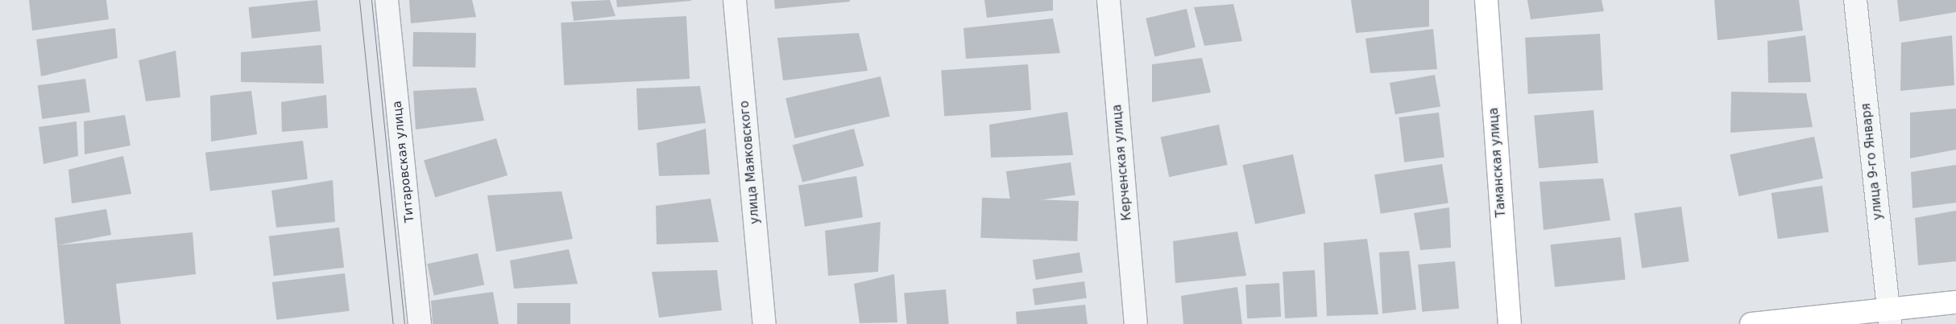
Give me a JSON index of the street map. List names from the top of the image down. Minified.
{"streets":{"street":["Титаровская улица","улица 9-го Января","улица Маяковского","Керченская улица","Таманская улица"]}}
